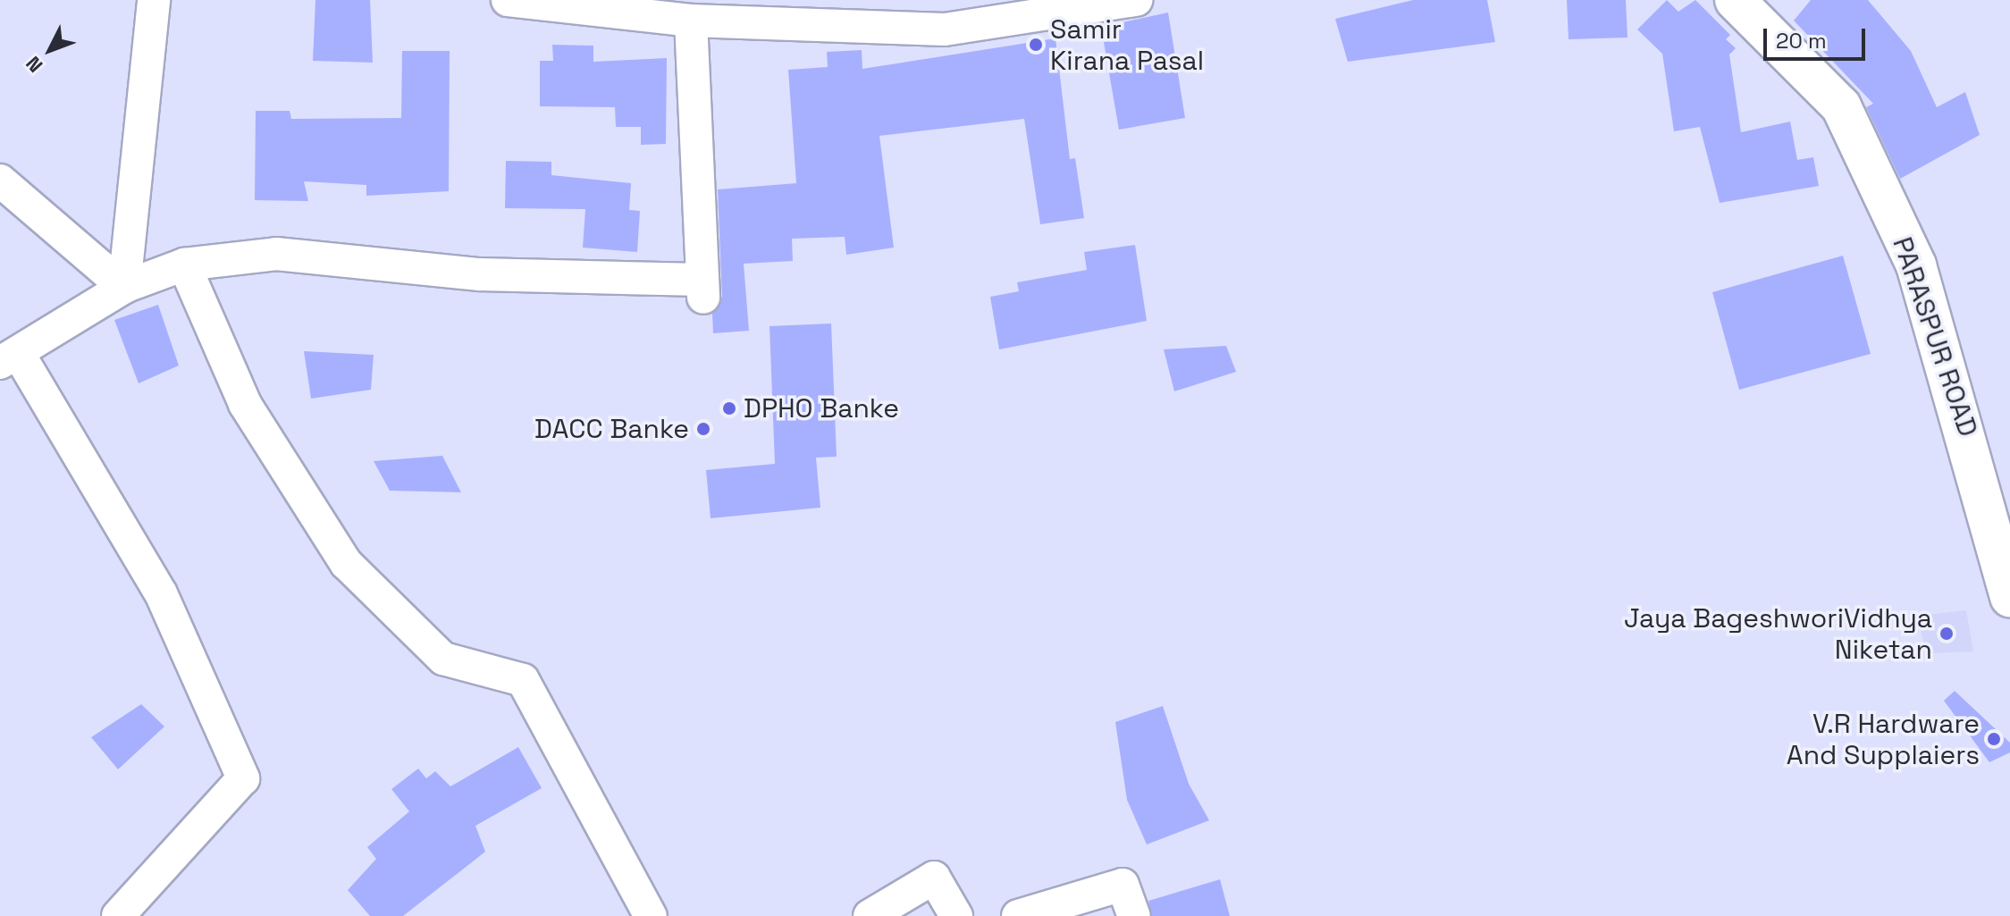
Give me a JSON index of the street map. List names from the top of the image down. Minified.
{"streets":{"street":["PARASPUR ROAD"]},"places":["Samir Kirana Pasal","DPHO Banke","DACC Banke","Jaya BageshworiVidhya Niketan","V.R Hardware And Supplaiers"],"scale_bar":"20 m","north":"bottom left"}
